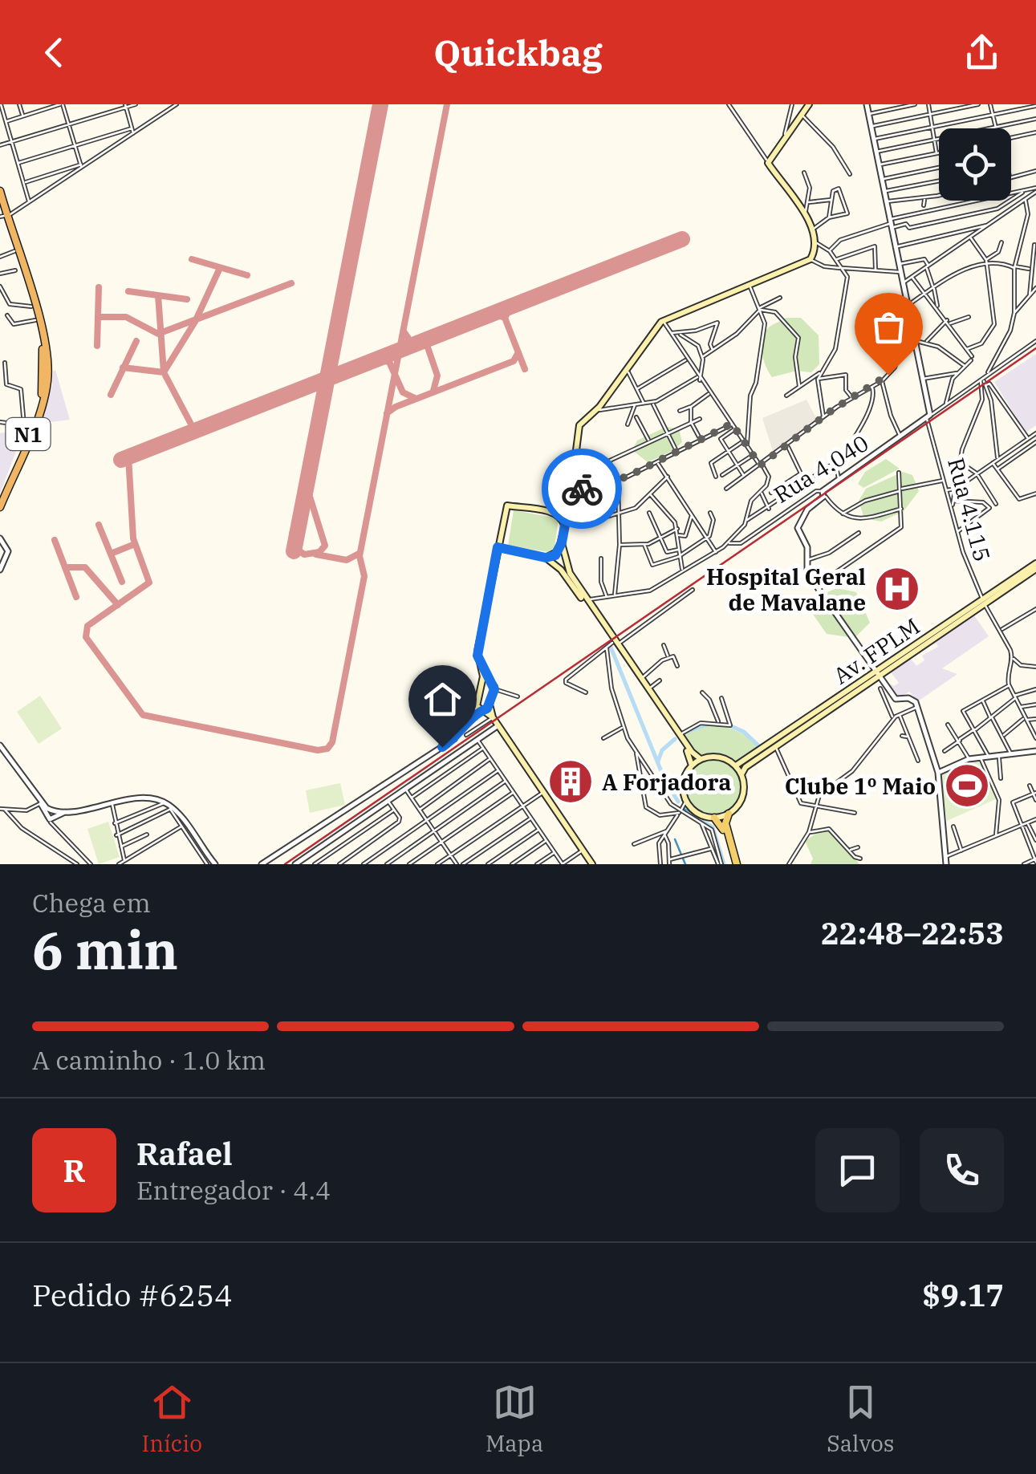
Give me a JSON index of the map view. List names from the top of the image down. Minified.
{"streets":{"highway":["N1"],"main road":["Av. FPLM"],"street":["Rua 4.040","Rua 4.115"]},"crossings":[["Rua 4.040","Rua 4.115"],["Rua 4.115","Av. FPLM"]],"places":{"hospital":["Hospital Geral de Mavalane"],"building":["A Forjadora"],"sports":["Clube 1º Maio"]},"page":{"header":"Quickbag","heading":["6 min","Chega em","22:48–22:53"],"panel":["Rafael","Entregador · 4.4","Pedido #6254","$9.17"],"bar":"A caminho · 1.0 km","round":"R","tabs":["Início","Mapa","Salvos"]}}
